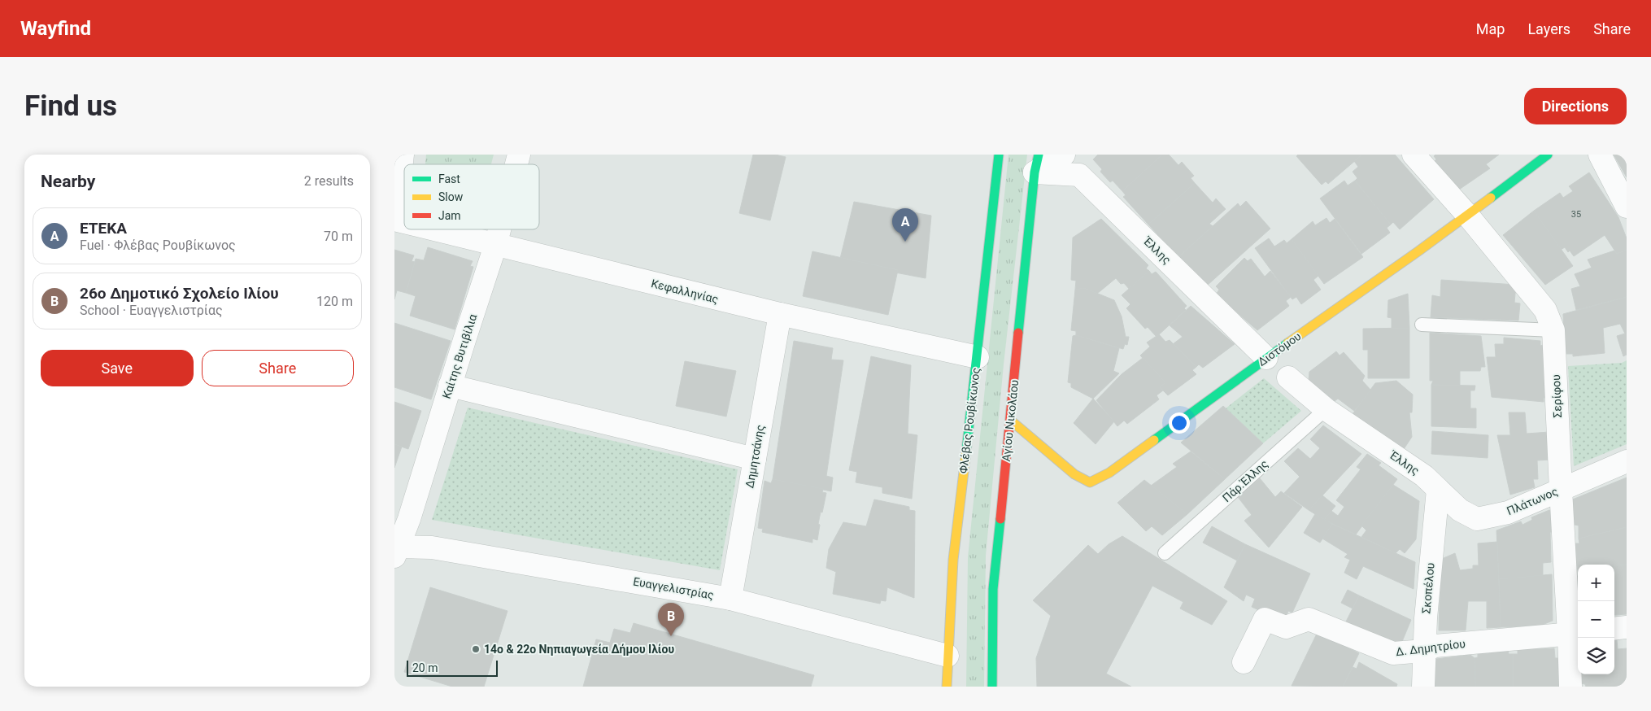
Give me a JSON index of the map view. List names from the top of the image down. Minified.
{"streets":{"street":["Έλλης","Κεφαλληνίας","Διστόμου","Καίτης Βυτιβίλια","Σερίφου","Φλέβας Ρουβίκωνος","Αγίου Νικολάου","Δημητσάνης","Πλάτωνος","Ευαγγελιστρίας","Σκοπέλου","Δ. Δημητρίου"],"lane":["Πάρ.Έλλης"]},"crossings":[["Έλλης","Διστόμου"],["Έλλης","Αγίου Νικολάου"],["Έλλης","Πάρ.Έλλης"],["Έλλης","Πλάτωνος"],["Έλλης","Σκοπέλου"],["Κεφαλληνίας","Καίτης Βυτιβίλια"],["Κεφαλληνίας","Φλέβας Ρουβίκωνος"],["Κεφαλληνίας","Δημητσάνης"],["Διστόμου","Σερίφου"],["Διστόμου","Αγίου Νικολάου"],["Καίτης Βυτιβίλια","Ευαγγελιστρίας"],["Σερίφου","Πλάτωνος"],["Σερίφου","Δ. Δημητρίου"],["Φλέβας Ρουβίκωνος","Ευαγγελιστρίας"],["Δημητσάνης","Ευαγγελιστρίας"],["Πλάτωνος","Σκοπέλου"],["Σκοπέλου","Δ. Δημητρίου"]],"places":["14ο & 22ο Νηπιαγωγεία Δήμου Ιλίου"],"house_numbers":["35"],"legend":["Fast","Slow","Jam"],"scale_bar":"20 m","page":{"header":"Wayfind","nav":["Map","Layers","Share"],"buttons":["Directions",["Save","Share"]],"title":"Find us","heading":["Nearby","2 results"],"list":[{"mark":"A","name":"ΕΤΕΚΑ","note":"Fuel · Φλέβας Ρουβίκωνος","value":"70 m"},{"mark":"B","name":"26ο Δημοτικό Σχολείο Ιλίου","note":"School · Ευαγγελιστρίας","value":"120 m"}],"pins":["A","B"],"map_buttons":["+","−"],"scale":"20 m"}}
